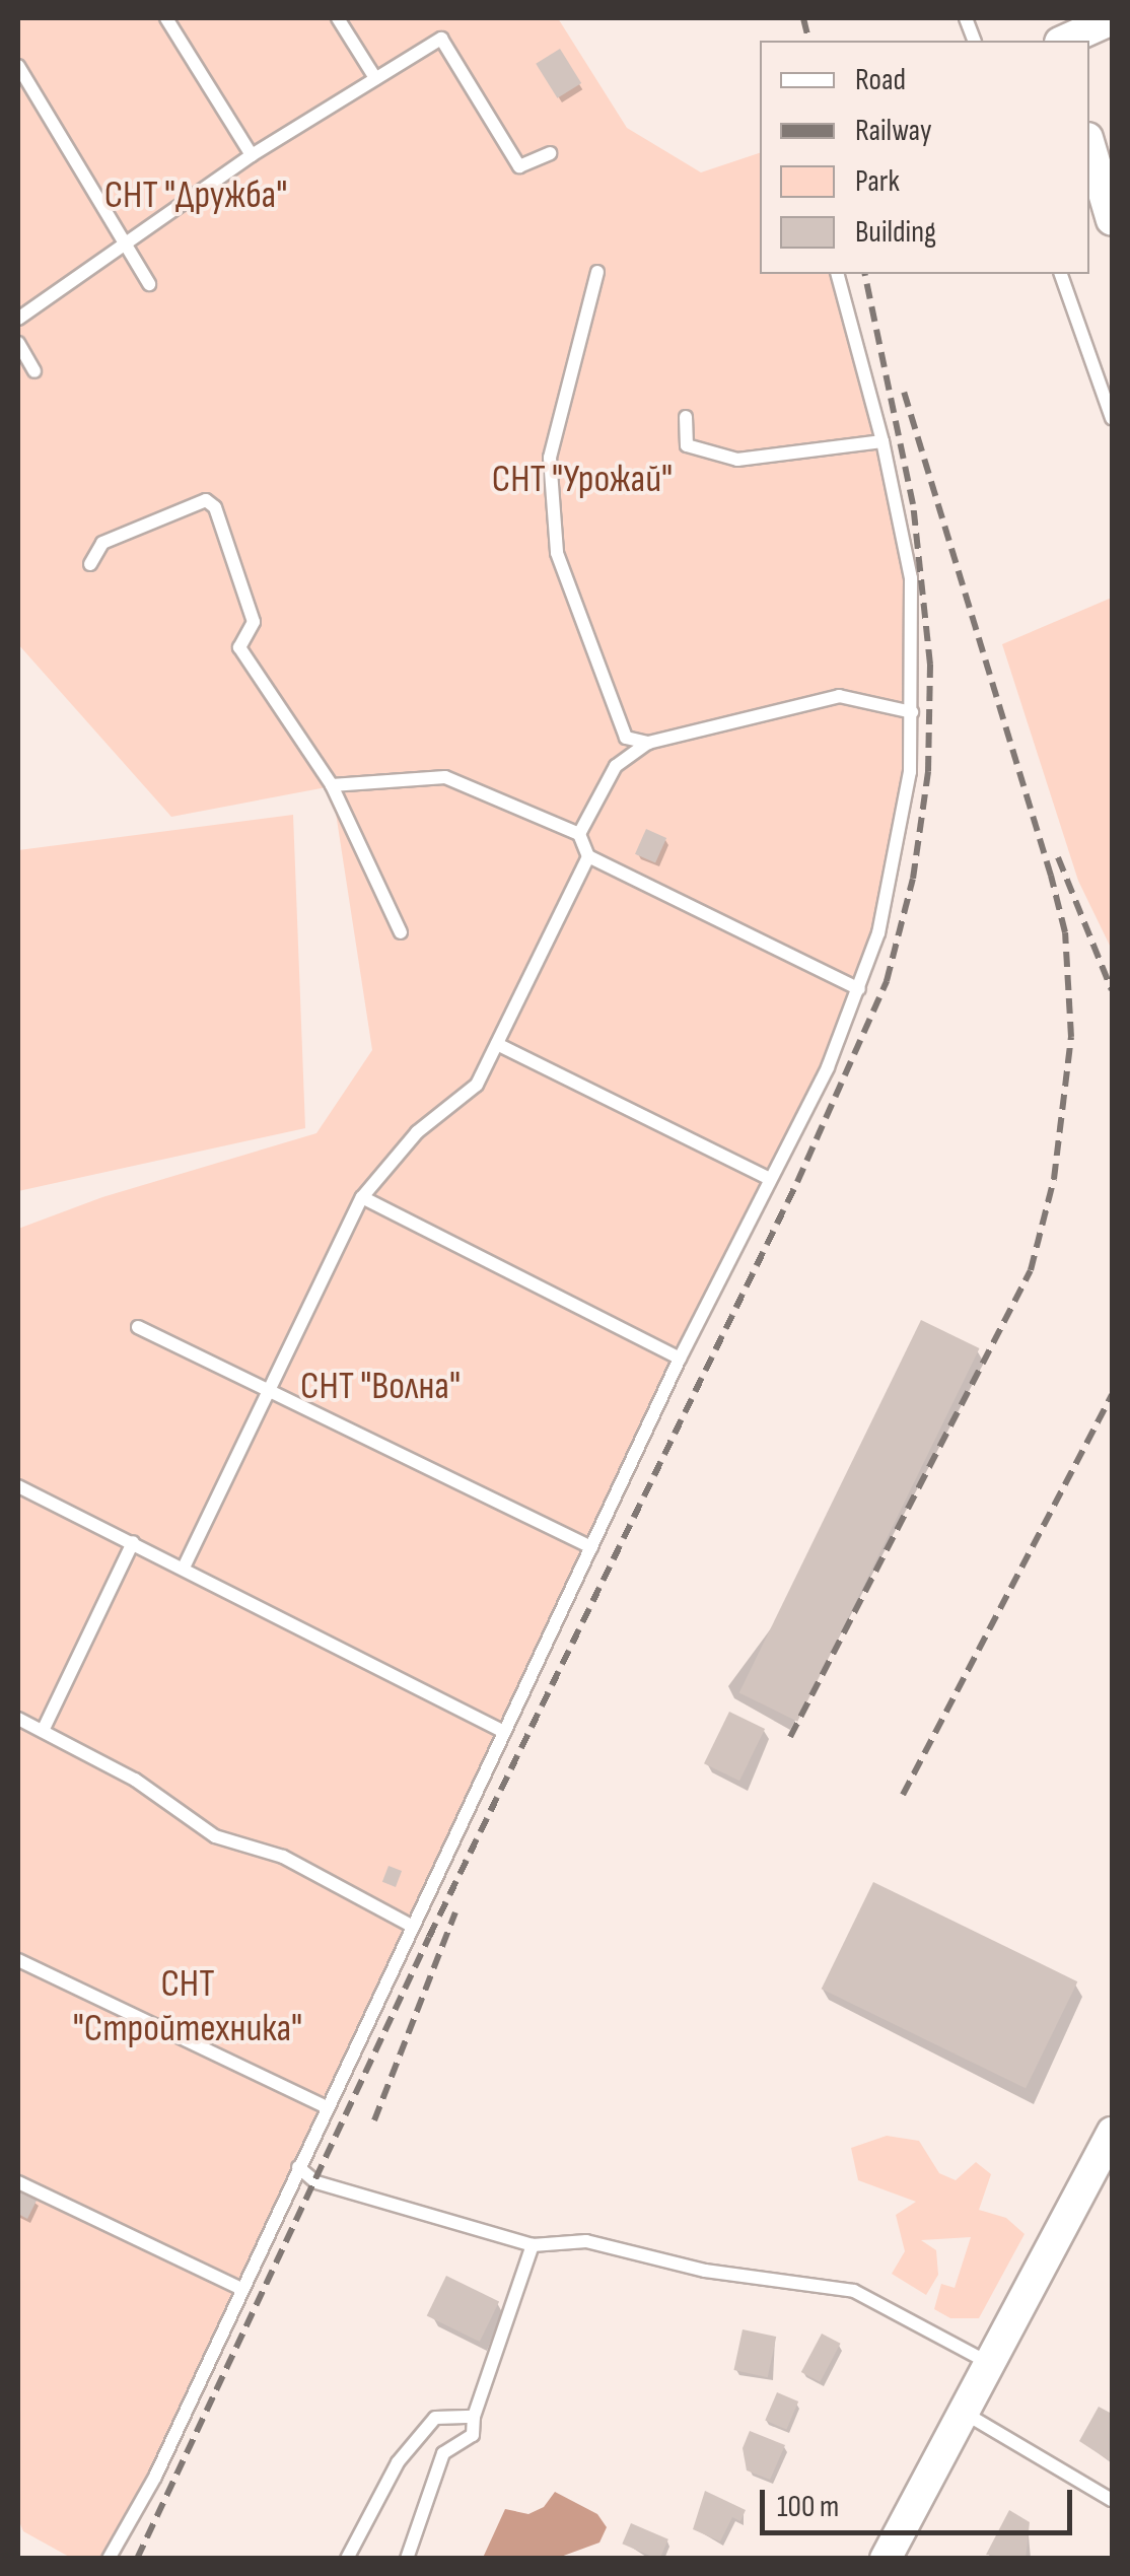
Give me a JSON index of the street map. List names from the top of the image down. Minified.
{"parks":["СНТ \"Дружба\"","СНТ \"Урожай\"","СНТ \"Волна\"","СНТ \"Стройтехника\""],"legend":["Road","Railway","Park","Building"],"scale_bar":"100 m"}
